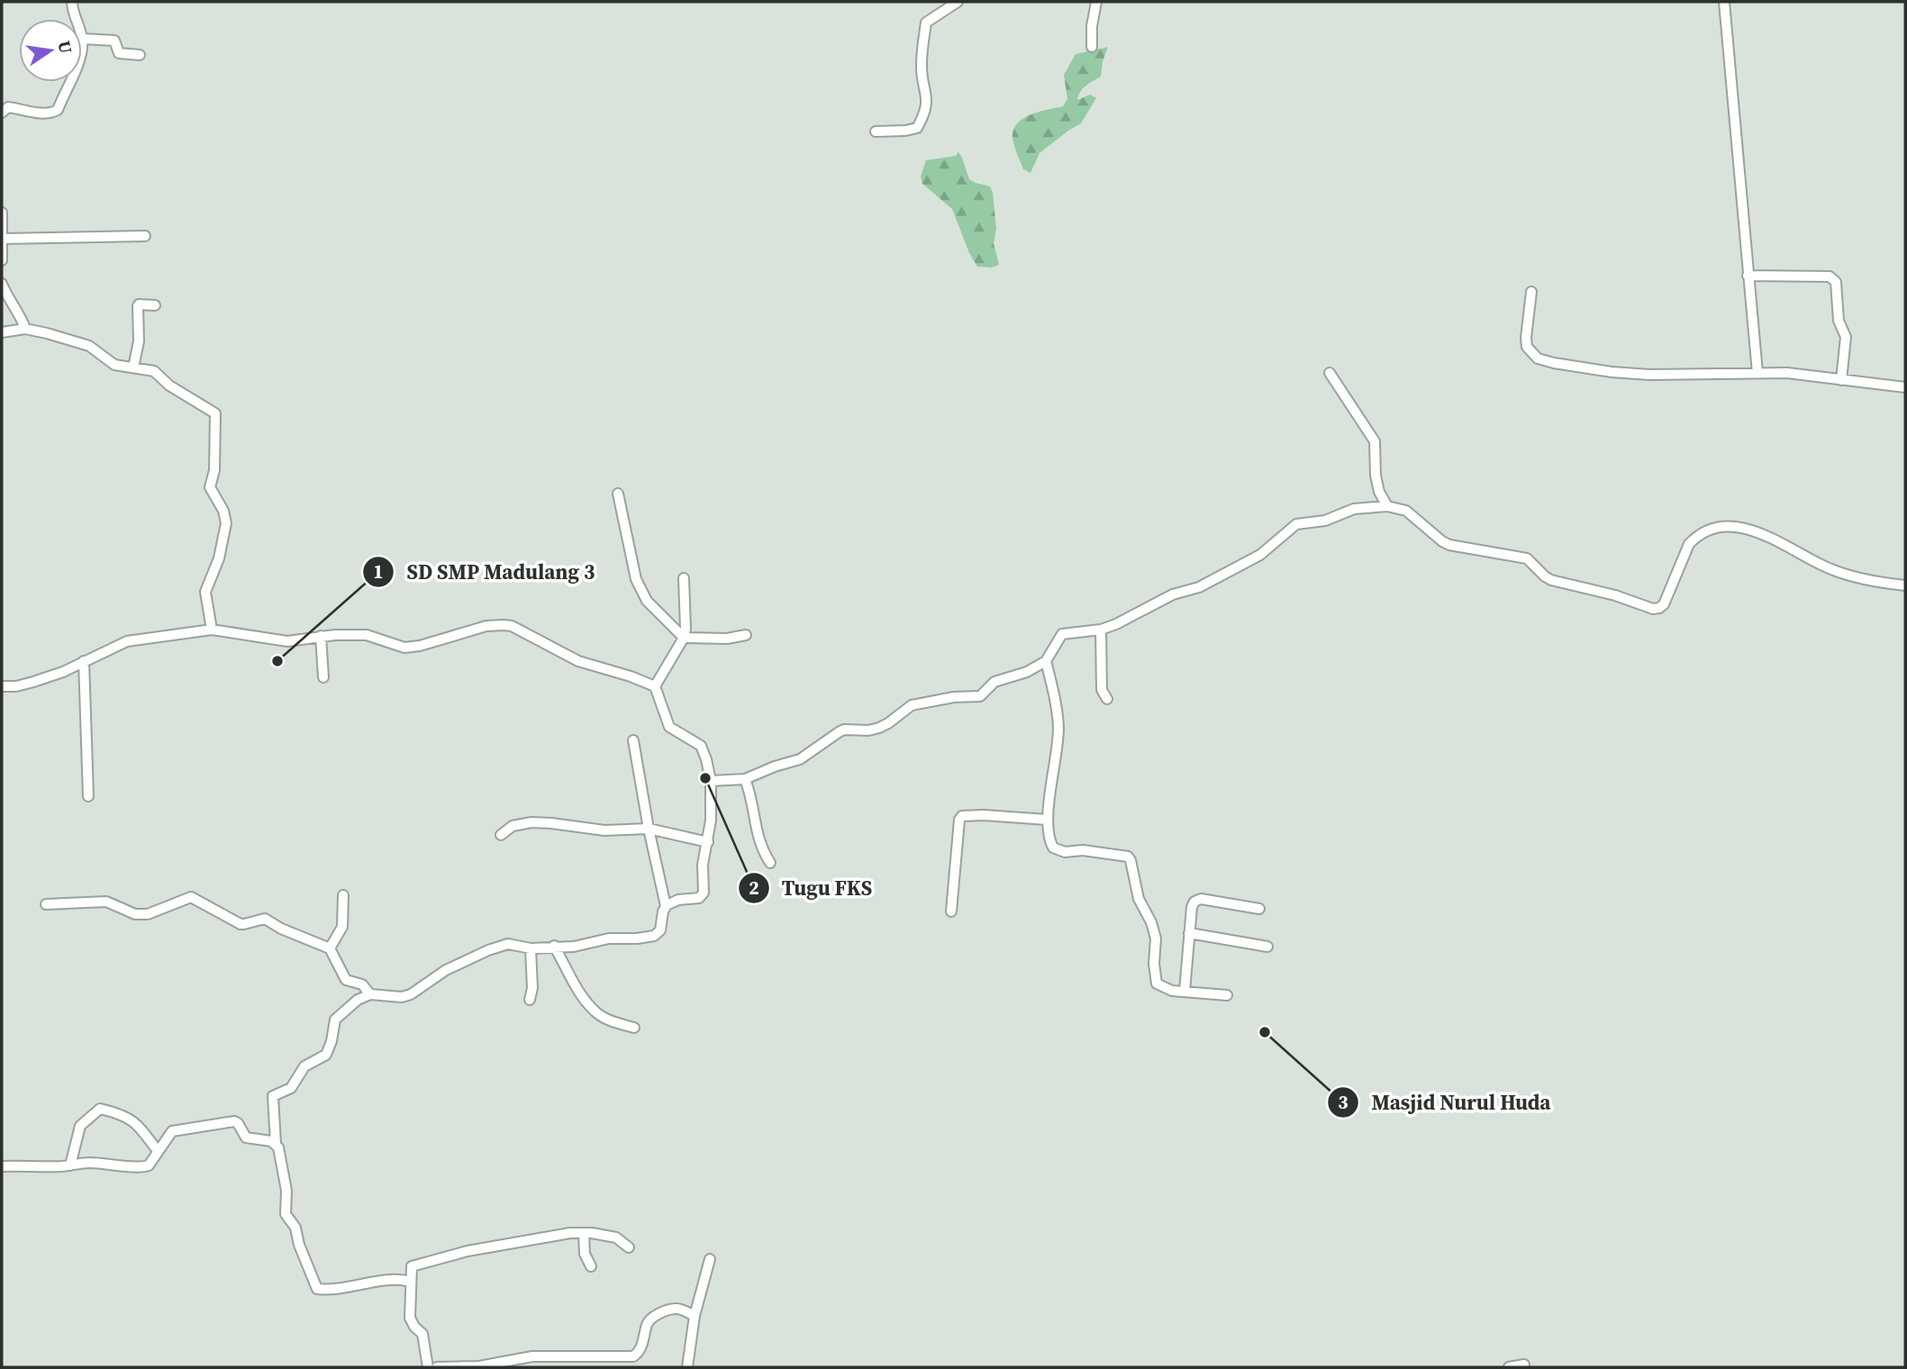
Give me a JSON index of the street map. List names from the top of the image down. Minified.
{"places":["SD SMP Madulang 3","Tugu FKS","Masjid Nurul Huda"],"north":"right"}
